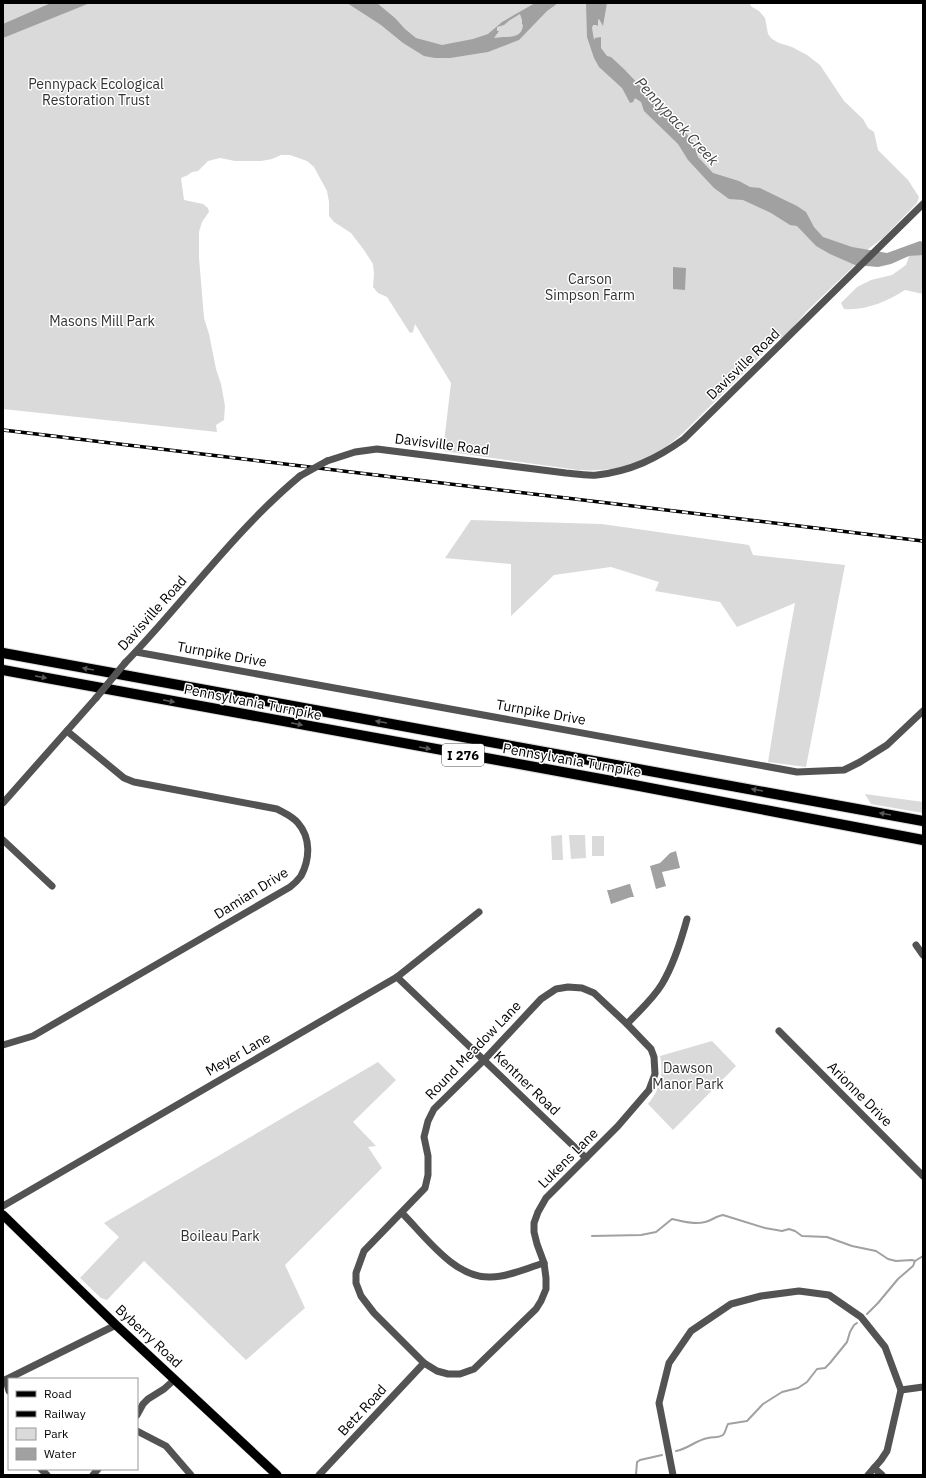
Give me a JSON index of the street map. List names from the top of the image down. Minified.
{"streets":{"highway":["Pennsylvania Turnpike","I 276"],"main road":["Byberry Road"],"street":["Davisville Road","Turnpike Drive","Damian Drive","Round Meadow Lane","Meyer Lane","Kentner Road","Arionne Drive","Lukens Lane","Betz Road"]},"crossings":[["Davisville Road","Turnpike Drive"],["Davisville Road","Damian Drive"],["Round Meadow Lane","Kentner Road"],["Round Meadow Lane","Lukens Lane"],["Round Meadow Lane","Betz Road"],["Meyer Lane","Kentner Road"],["Kentner Road","Lukens Lane"],["Lukens Lane","Betz Road"]],"water":["Pennypack Creek"],"parks":["Pennypack Ecological Restoration Trust","Carson Simpson Farm","Masons Mill Park","Dawson Manor Park","Boileau Park"],"legend":["Road","Railway","Park","Water"]}
